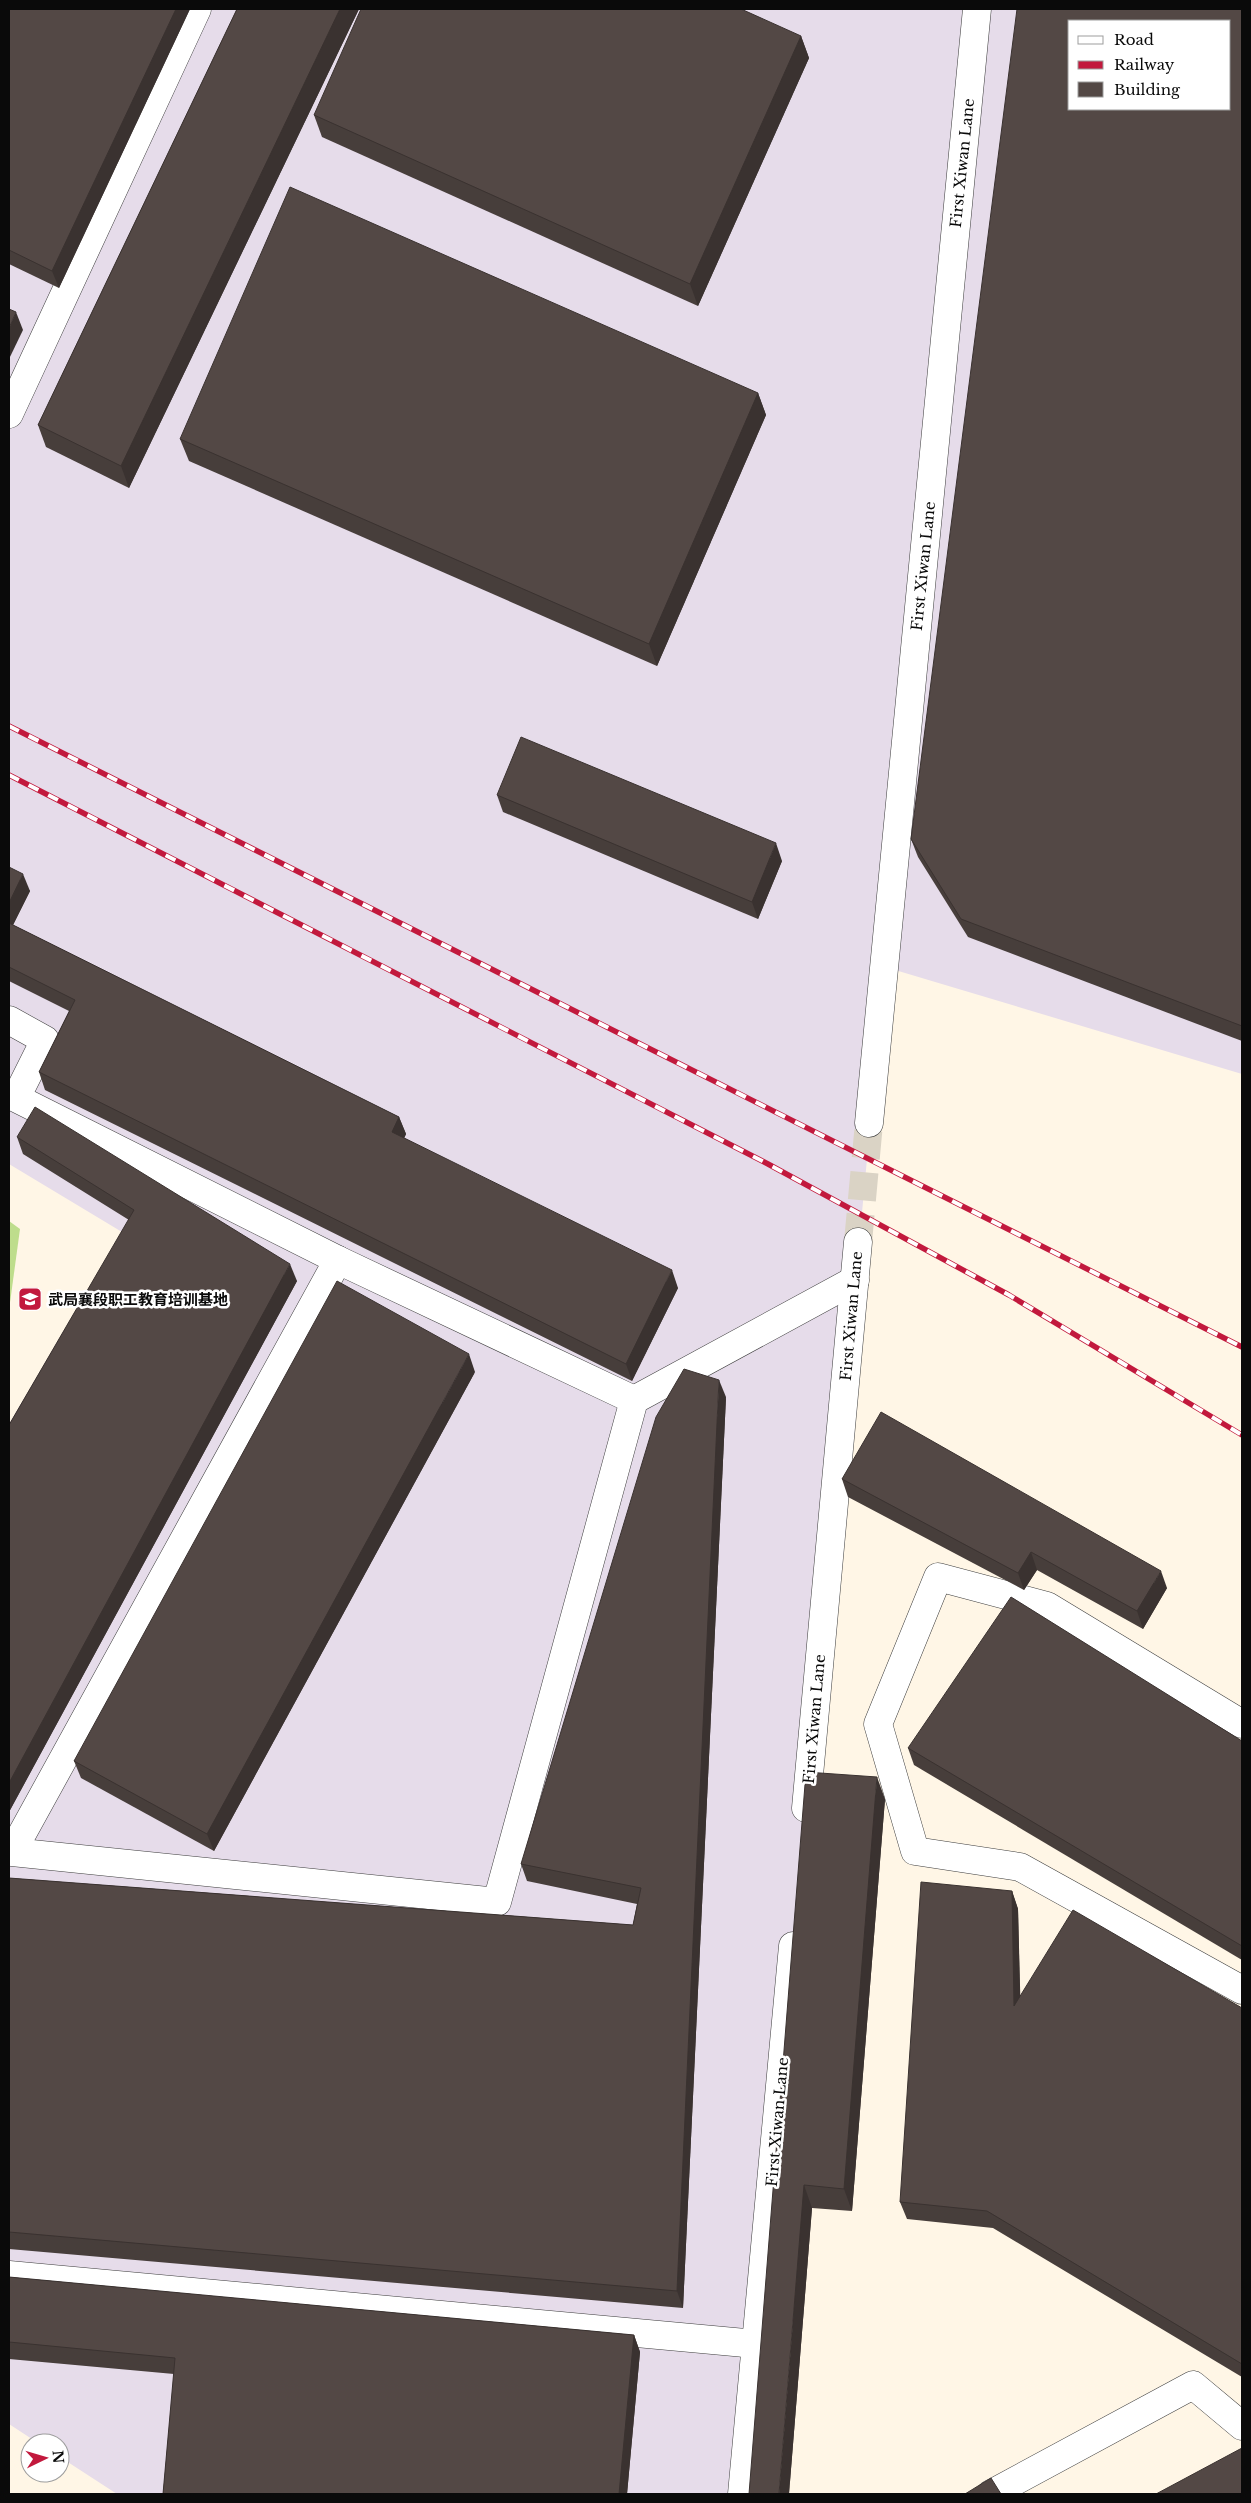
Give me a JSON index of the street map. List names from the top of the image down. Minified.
{"streets":{"street":["First Xiwan Lane"]},"places":{"school or university":["武局襄段职工教育培训基地"]},"legend":["Road","Railway","Building"],"north":"right"}
